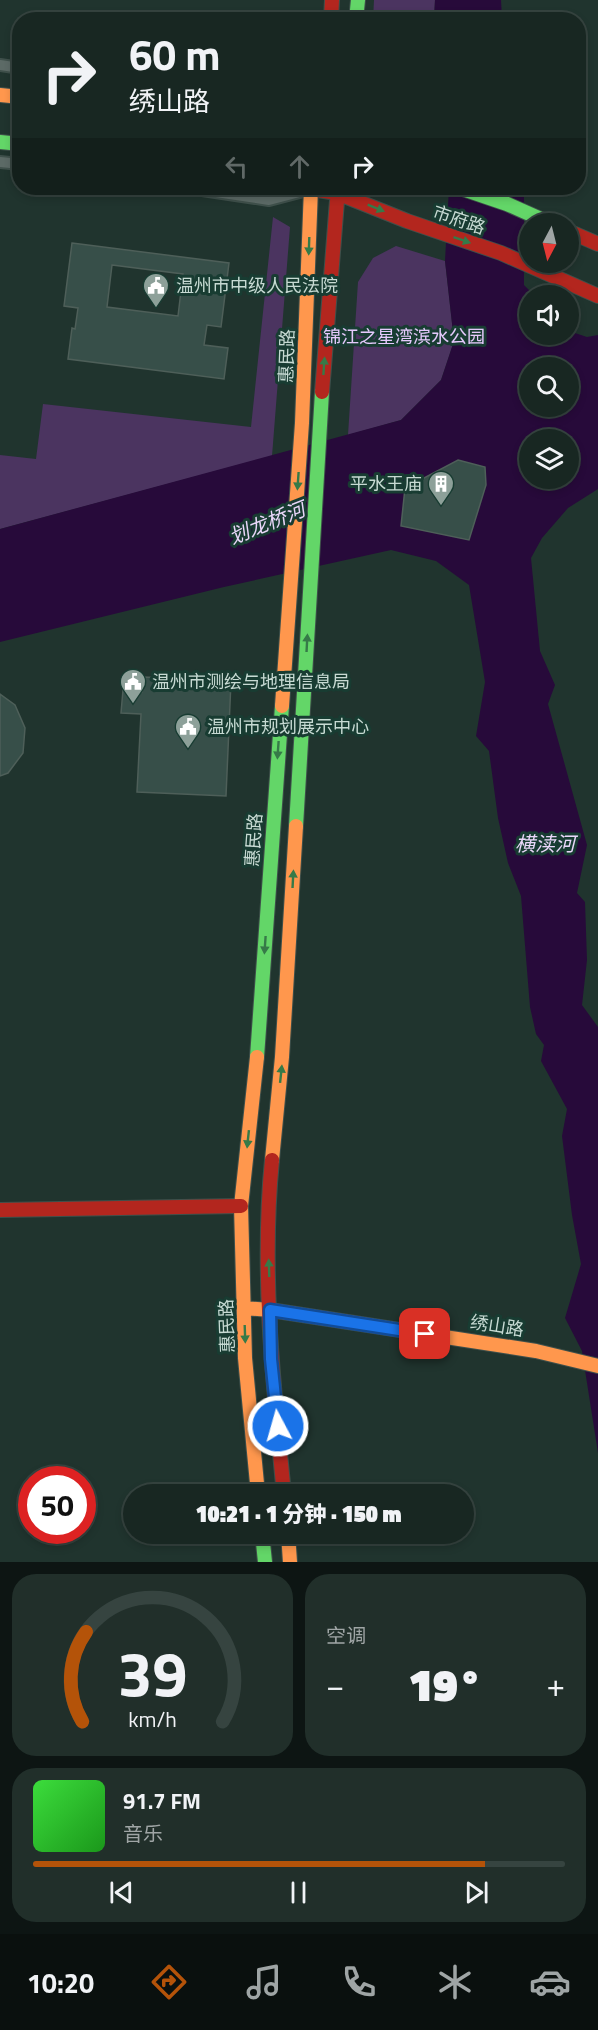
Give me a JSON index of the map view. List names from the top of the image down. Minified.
{"streets":{"main road":["市府路","惠民路","绣山路"]},"crossings":[["惠民路","绣山路"]],"one_way":["市府路"],"water":["划龙桥河","横渎河"],"parks":["锦江之星湾滨水公园"],"places":{"public building":["温州市中级人民法院","温州市测绘与地理信息局","温州市规划展示中心"],"building":["平水王庙"]},"north":"bottom","page":{"turn":["60 m","绣山路"],"limit":"50","trip":"10:21 · 1 分钟 · 150 m","tile":"空调","heat":["−","19°","+"],"song":["91.7 FM","音乐"],"tabs":"10:20","gauge":["39","km/h"]}}
